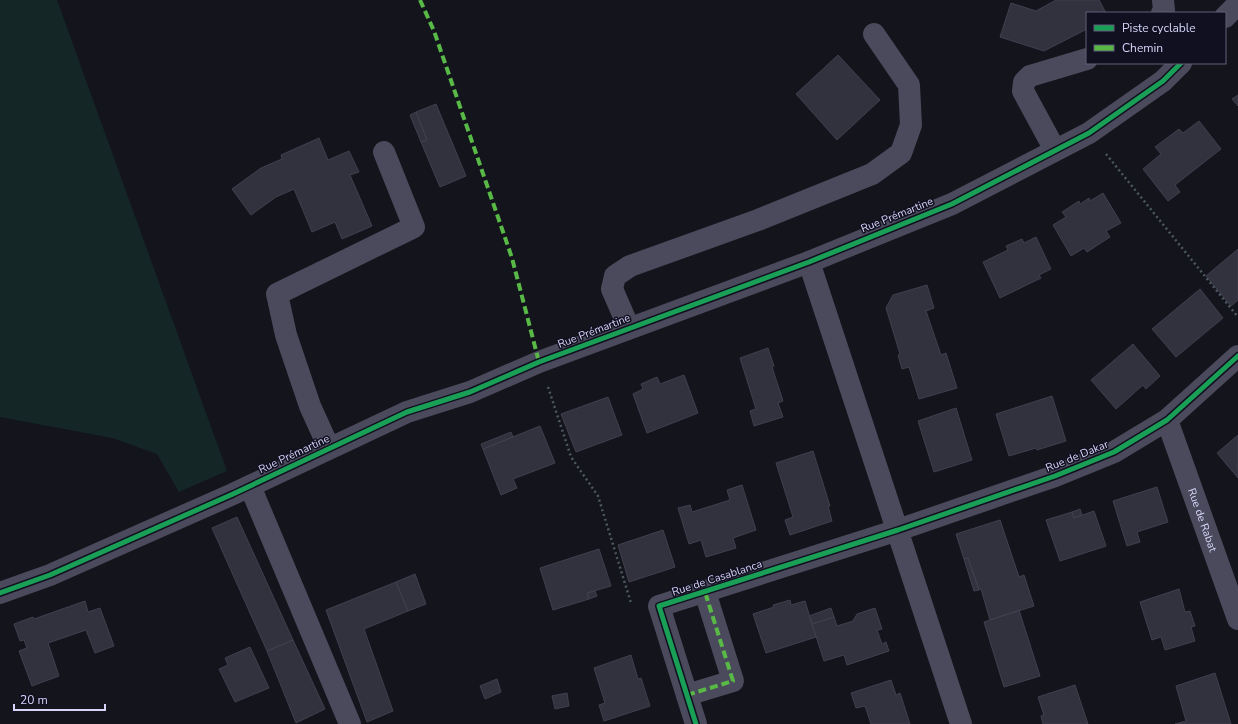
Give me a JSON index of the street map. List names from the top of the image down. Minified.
{"streets":{"street":["Rue Prémartine","Rue de Dakar","Rue de Rabat","Rue de Casablanca"]},"crossings":[["Rue de Dakar","Rue de Rabat"],["Rue de Dakar","Rue de Casablanca"]],"legend":["Piste cyclable","Chemin"],"scale_bar":"20 m"}
